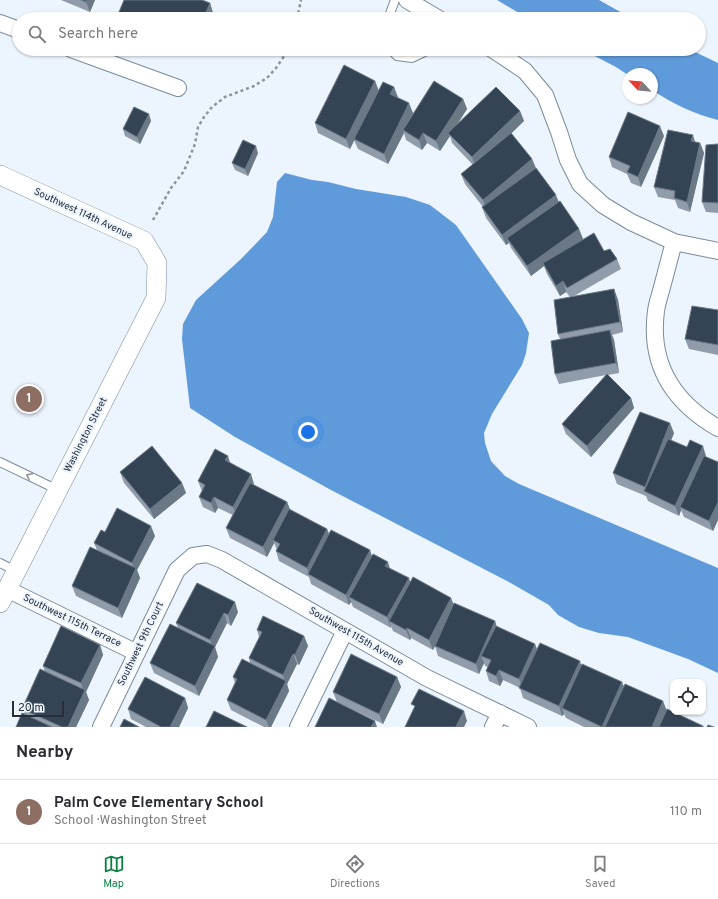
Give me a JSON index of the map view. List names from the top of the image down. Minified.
{"streets":{"street":["Southwest 114th Avenue","Washington Street","Southwest 115th Terrace","Southwest 115th Avenue","Southwest 9th Court"]},"crossings":[["Southwest 114th Avenue","Washington Street"],["Washington Street","Southwest 115th Terrace"],["Southwest 115th Terrace","Southwest 9th Court"],["Southwest 115th Avenue","Southwest 9th Court"]],"scale_bar":"20 m","north":"top left","page":{"search":"Search here","pins":"1","scale":"20 m","heading":"Nearby","list":[{"mark":"1","name":"Palm Cove Elementary School","note":"School · Washington Street","value":"110 m"}],"nav":["Map","Directions","Saved"]}}
